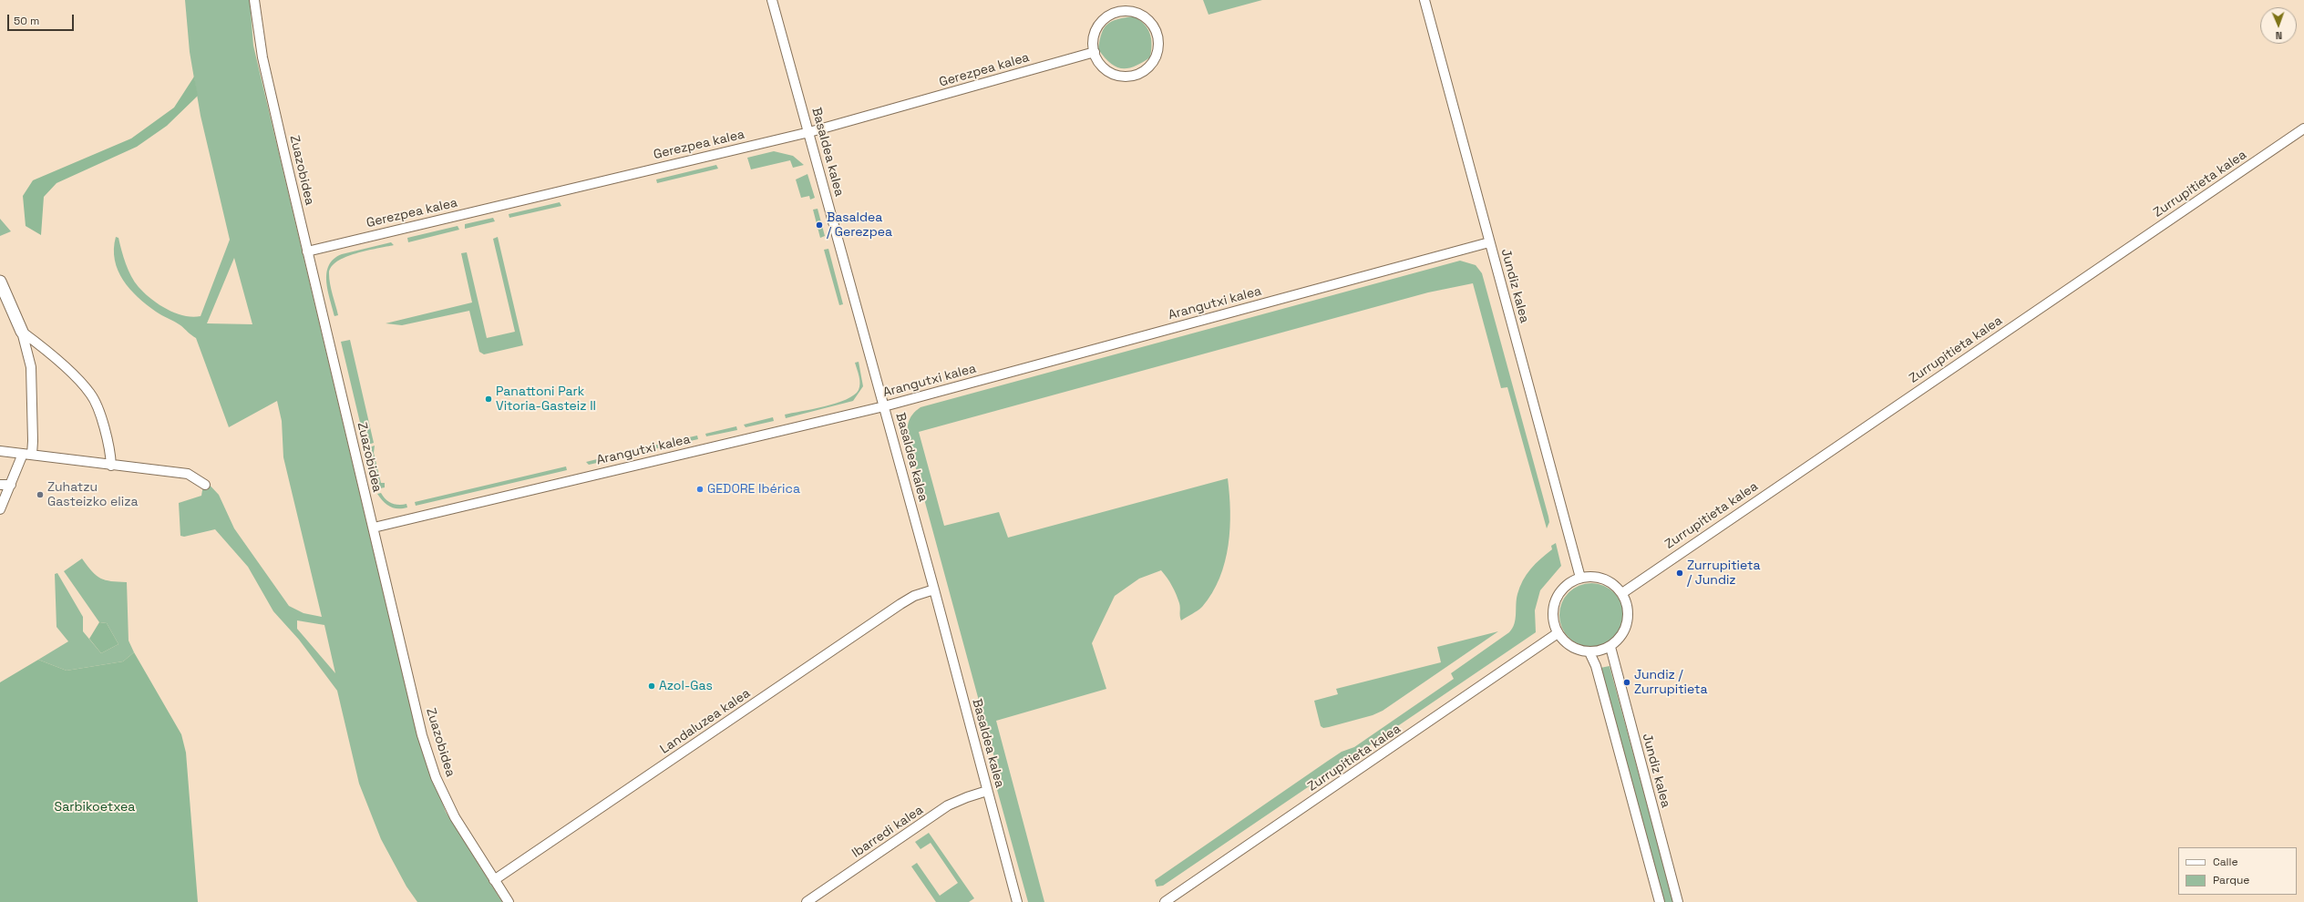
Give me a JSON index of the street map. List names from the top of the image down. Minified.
{"streets":{"street":["Gerezpea kalea","Basaldea kalea","Zuazobidea","Zurrupitieta kalea","Jundiz kalea","Arangutxi kalea","Landaluzea kalea","Ibarredi kalea"]},"crossings":[["Gerezpea kalea","Basaldea kalea"],["Gerezpea kalea","Zuazobidea"],["Basaldea kalea","Arangutxi kalea"],["Basaldea kalea","Landaluzea kalea"],["Basaldea kalea","Ibarredi kalea"],["Zuazobidea","Arangutxi kalea"],["Zuazobidea","Landaluzea kalea"],["Zurrupitieta kalea","Jundiz kalea"],["Jundiz kalea","Arangutxi kalea"]],"parks":["Sarbikoetxea"],"places":["Basaldea / Gerezpea","Panattoni Park Vitoria-Gasteiz II","GEDORE Ibérica","Zuhatzu Gasteizko eliza","Zurrupitieta / Jundiz","Jundiz / Zurrupitieta","Azol-Gas"],"legend":["Calle","Parque"],"scale_bar":"50 m","north":"bottom"}
